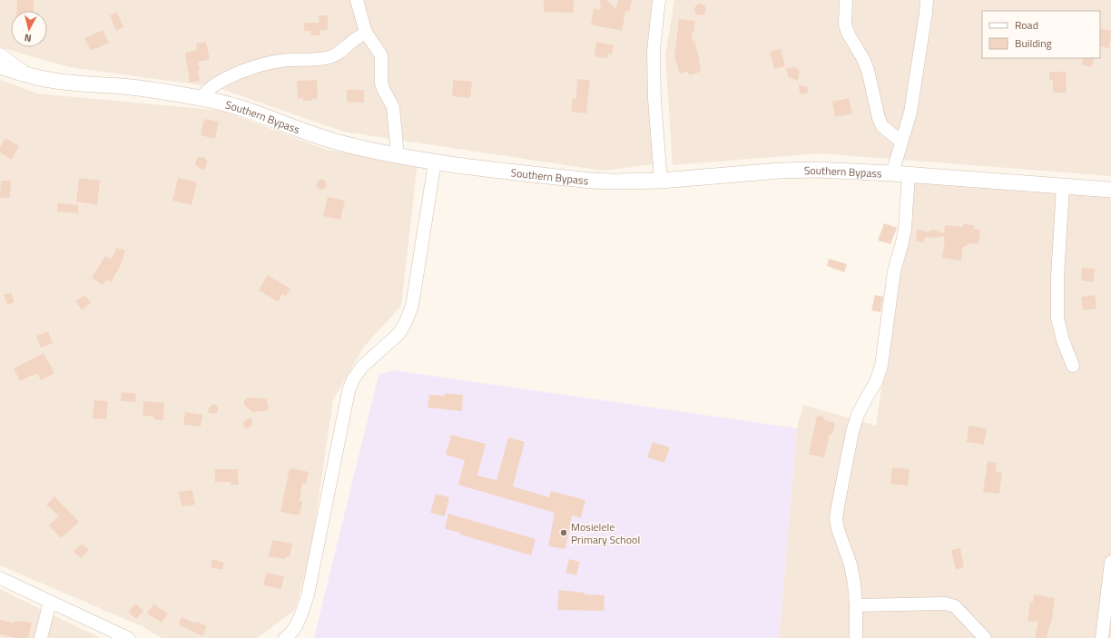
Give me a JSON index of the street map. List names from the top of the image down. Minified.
{"streets":{"street":["Southern Bypass"]},"places":["Mosielele Primary School"],"legend":["Road","Building"],"north":"bottom"}
